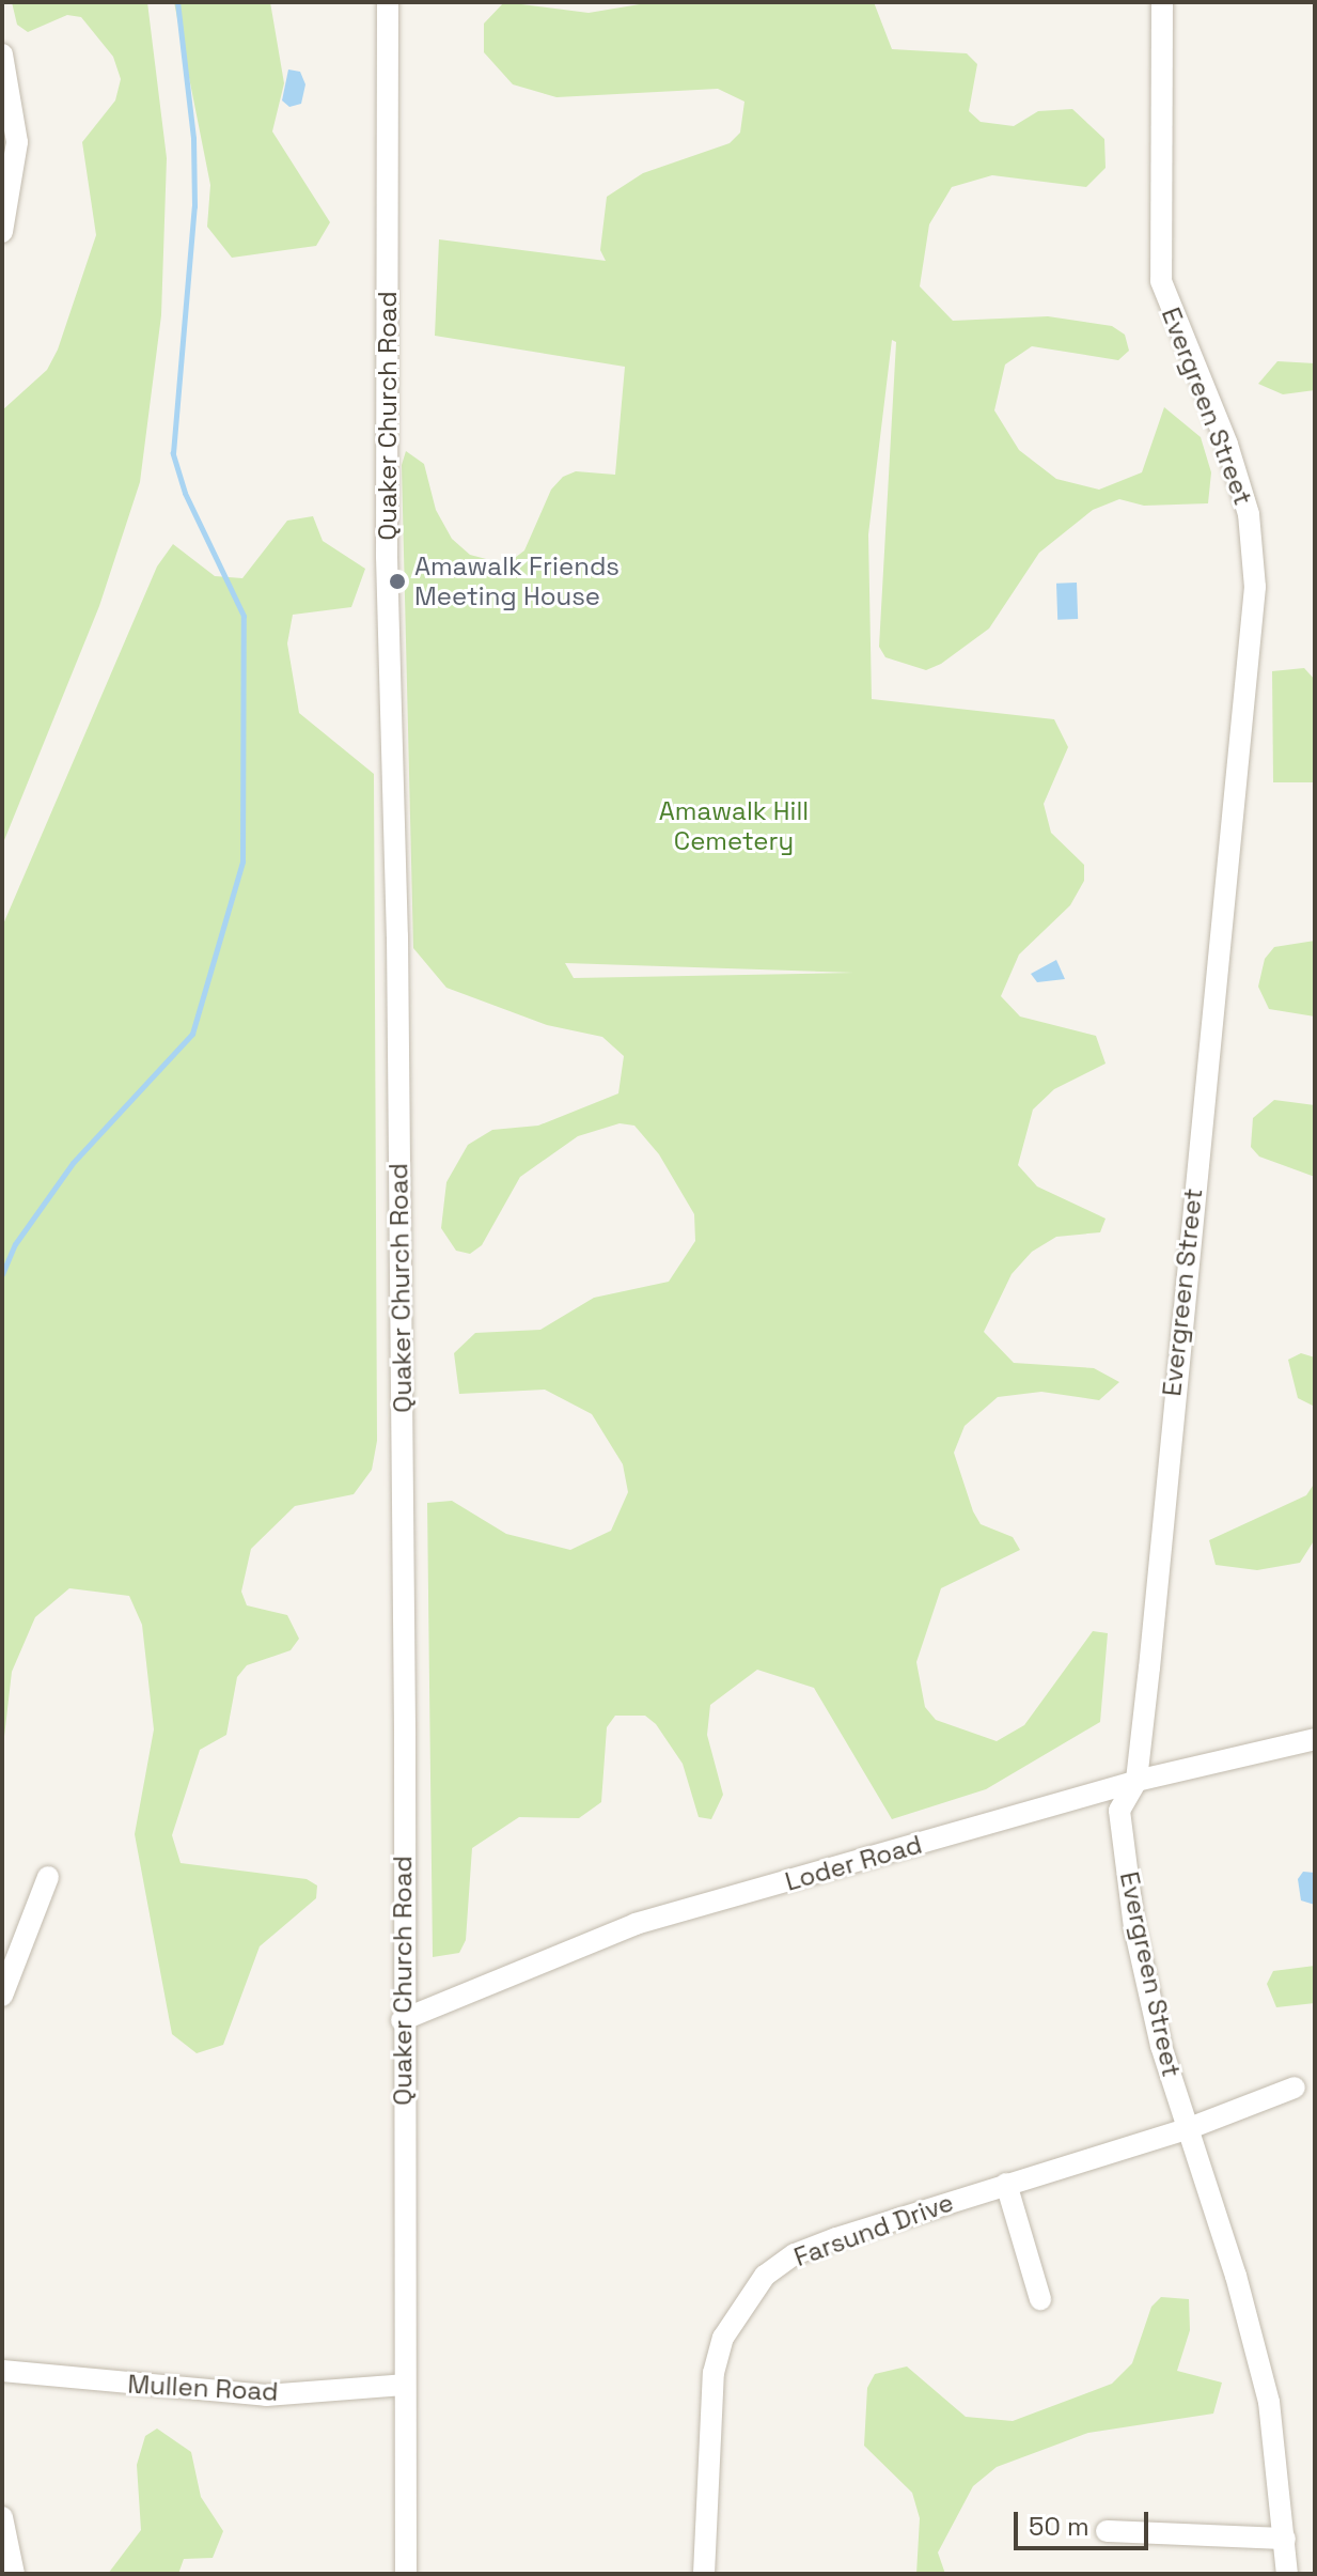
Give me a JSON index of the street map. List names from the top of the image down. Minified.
{"streets":{"street":["Evergreen Street","Quaker Church Road","Loder Road","Farsund Drive","Mullen Road"]},"crossings":[["Evergreen Street","Loder Road"],["Evergreen Street","Farsund Drive"],["Quaker Church Road","Loder Road"],["Quaker Church Road","Mullen Road"]],"parks":["Amawalk Hill Cemetery"],"places":["Amawalk Friends Meeting House"],"scale_bar":"50 m"}
